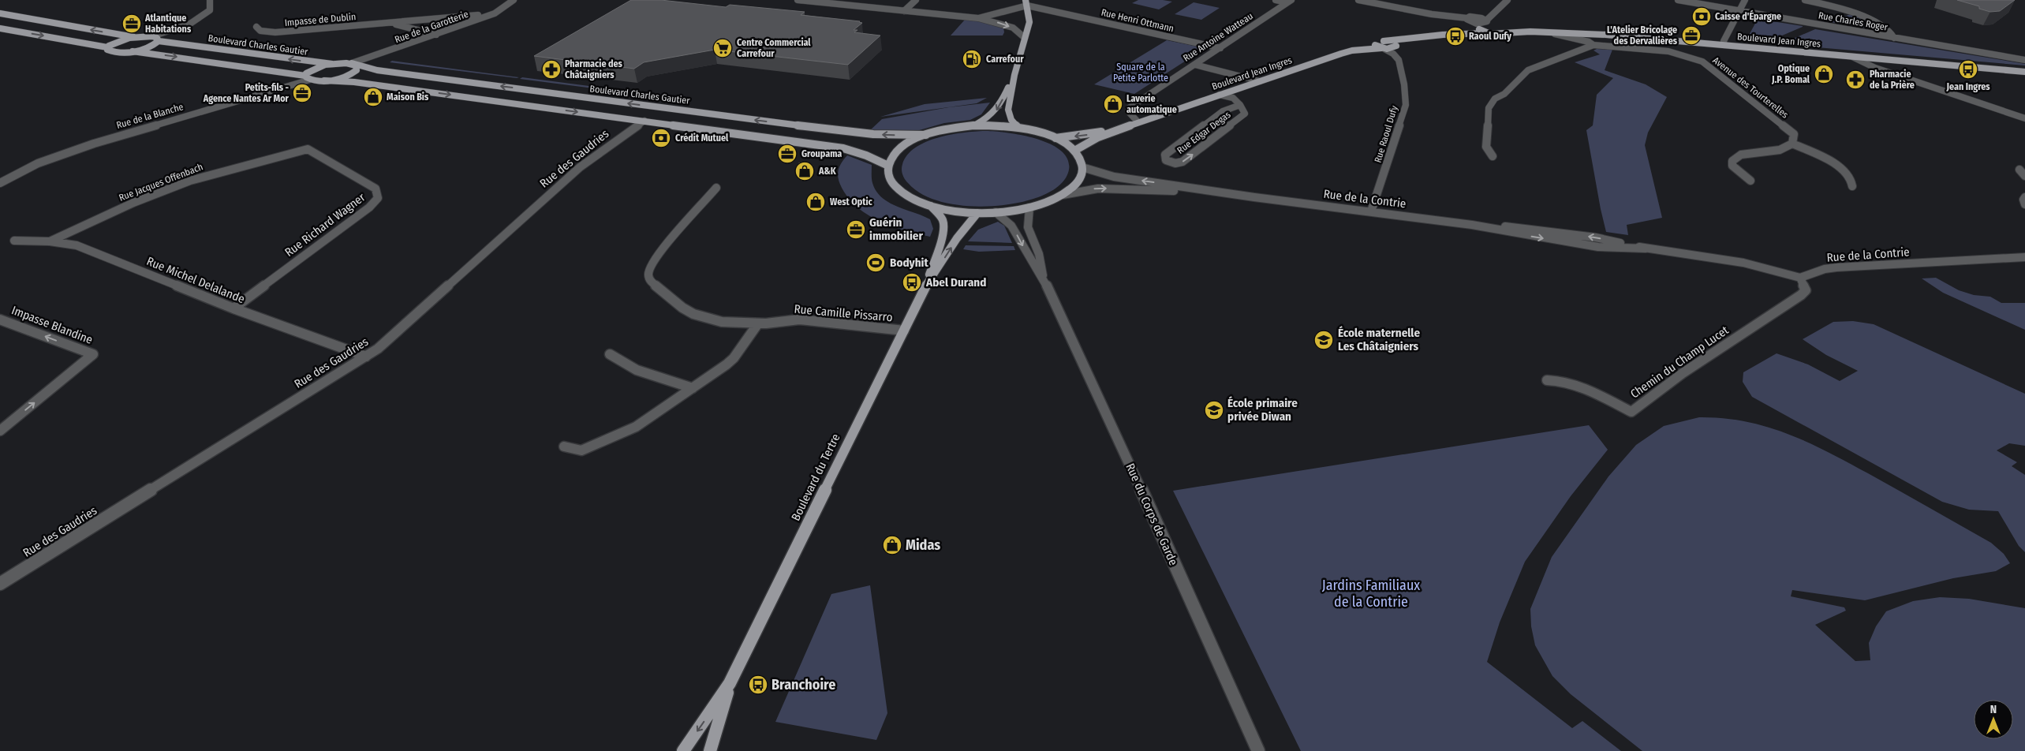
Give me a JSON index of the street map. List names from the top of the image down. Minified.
{"streets":{"main road":["Boulevard Jean Ingres","Boulevard Charles Gautier","Boulevard du Tertre"],"street":["Impasse de Dublin","Rue Henri Ottmann","Rue Charles Roger","Rue de la Garotterie","Rue Antoine Watteau","Avenue des Tourterelles","Rue de la Blanche","Rue Edgar Degas","Rue Raoul Dufy","Rue des Gaudries","Rue Jacques Offenbach","Rue de la Contrie","Rue Richard Wagner","Rue Michel Delalande","Rue Camille Pissarro","Impasse Blandine","Chemin du Champ Lucet","Rue du Corps de Garde"]},"crossings":[["Impasse de Dublin","Rue de la Garotterie"],["Rue Henri Ottmann","Rue Antoine Watteau"],["Rue de la Garotterie","Boulevard Charles Gautier"],["Rue Antoine Watteau","Boulevard Jean Ingres"],["Boulevard Jean Ingres","Rue Edgar Degas"],["Boulevard Jean Ingres","Rue Raoul Dufy"],["Boulevard Charles Gautier","Rue de la Blanche"],["Rue Raoul Dufy","Rue de la Contrie"],["Rue des Gaudries","Rue Michel Delalande"],["Rue Jacques Offenbach","Rue Richard Wagner"],["Rue Jacques Offenbach","Rue Michel Delalande"],["Rue de la Contrie","Chemin du Champ Lucet"],["Rue Richard Wagner","Rue Michel Delalande"],["Rue Camille Pissarro","Boulevard du Tertre"]],"parks":["Square de la Petite Parlotte","Jardins Familiaux de la Contrie"],"places":{"bank":["Caisse d'Épargne","Crédit Mutuel"],"office":["Atlantique Habitations","L'Atelier Bricolage des Dervallières","Petits-fils - Agence Nantes Ar Mor","Groupama","Guérin immobilier"],"bus stop":["Raoul Dufy","Jean Ingres","Abel Durand","Branchoire"],"supermarket":["Centre Commercial Carrefour"],"fuel station":["Carrefour"],"pharmacy":["Pharmacie des Châtaigniers","Pharmacie de la Prière"],"shop":["Optique J.P. Bomal","Maison Bis","Laverie automatique","A&K","West Optic","Midas"],"sports":["Bodyhit"],"school or university":["École maternelle Les Châtaigniers","École primaire privée Diwan"]},"north":"top"}
